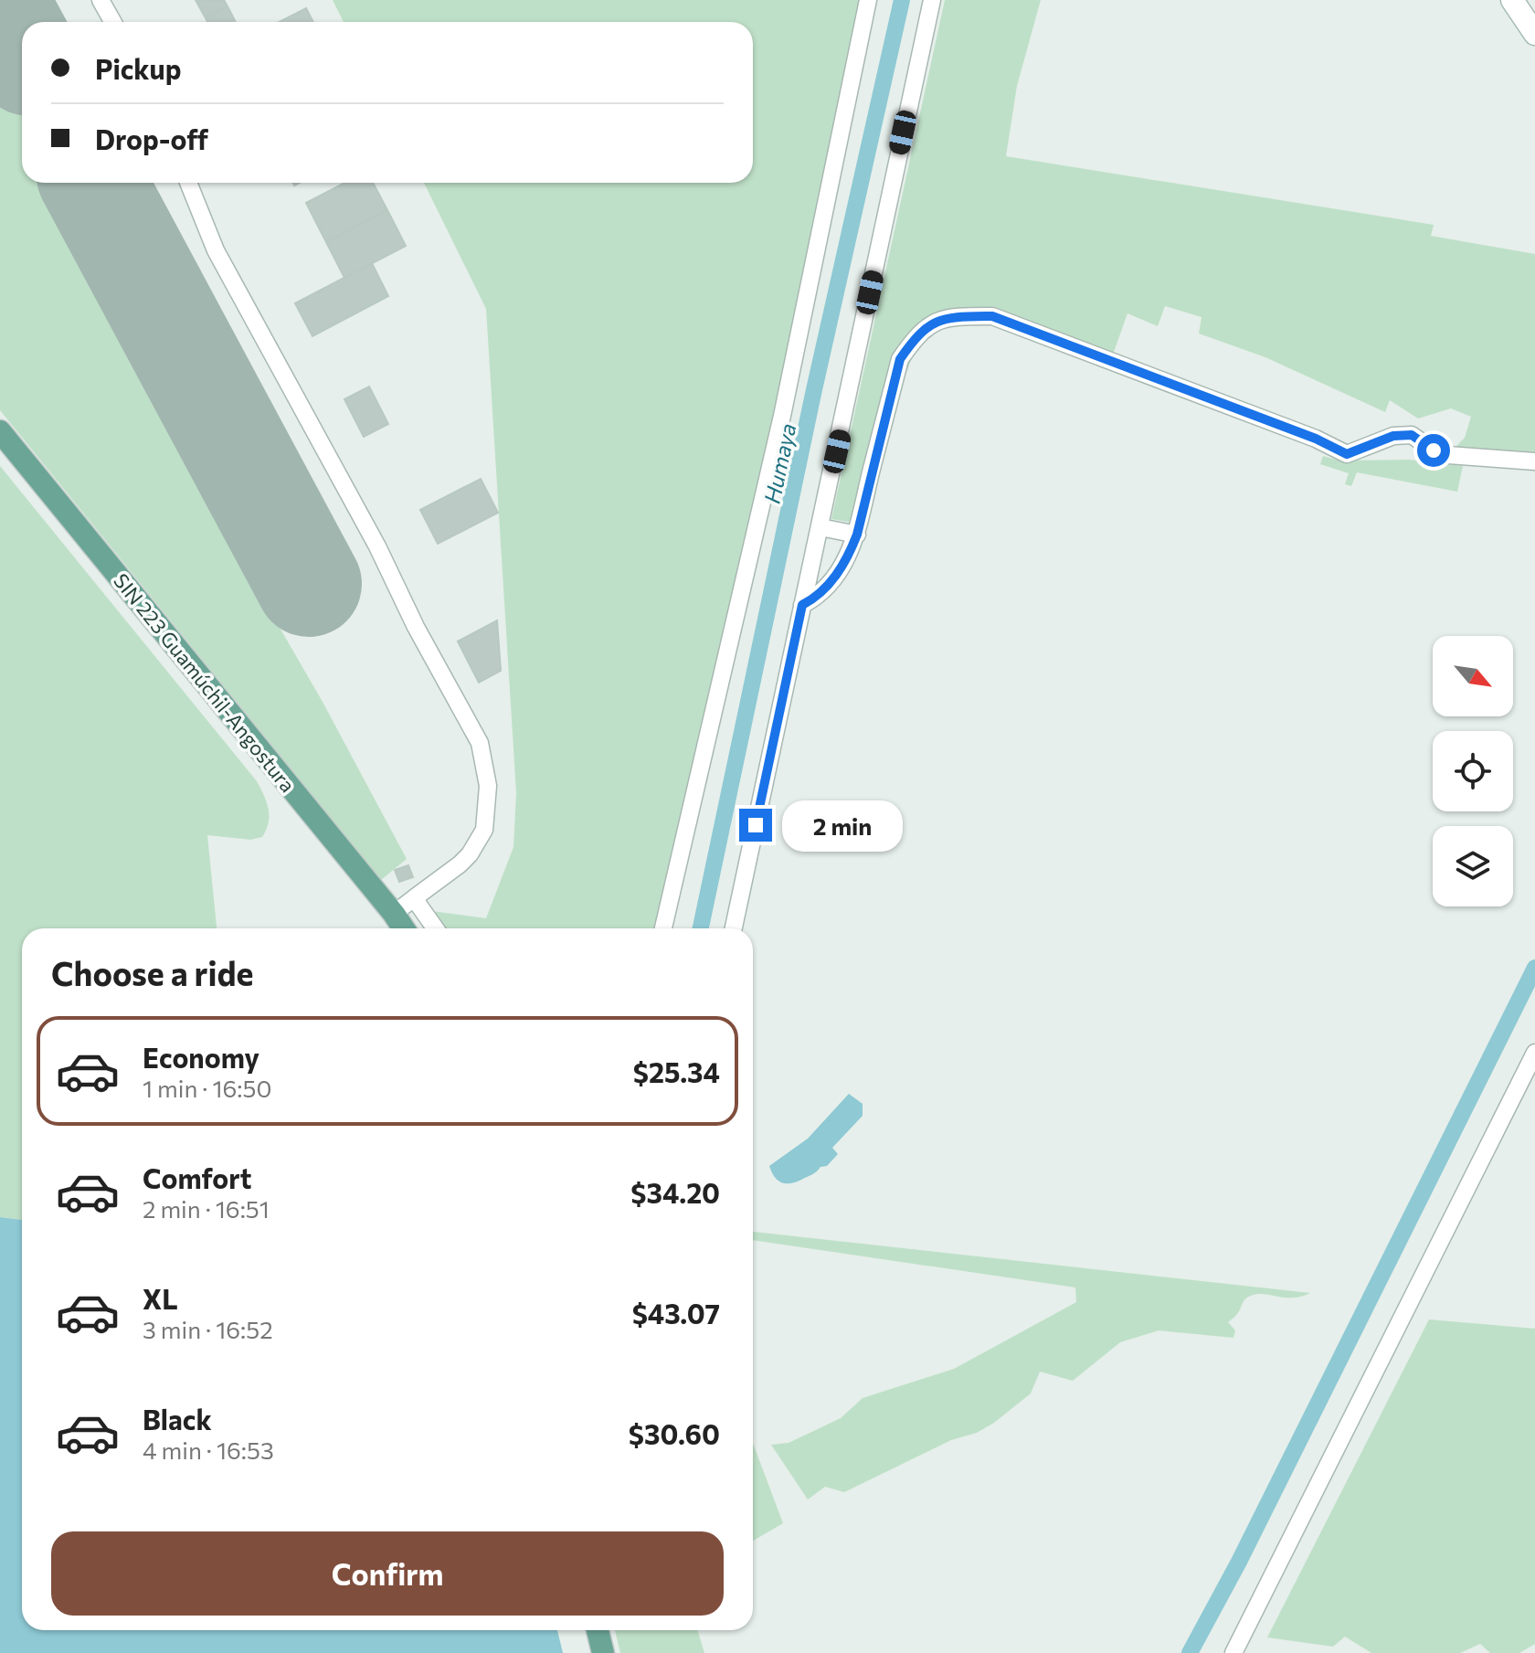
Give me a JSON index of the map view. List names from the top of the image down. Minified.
{"streets":{"main road":["SIN 223 Guamúchil-Angostura"]},"water":["Humaya"],"north":"bottom right","page":{"banner":["Pickup","Drop-off"],"bubble":"2 min","heading":"Choose a ride","list":[{"name":"Economy","note":"1 min · 16:50","value":"$25.34"},{"name":"Comfort","note":"2 min · 16:51","value":"$34.20"},{"name":"XL","note":"3 min · 16:52","value":"$43.07"},{"name":"Black","note":"4 min · 16:53","value":"$30.60"}],"buttons":"Confirm"}}
